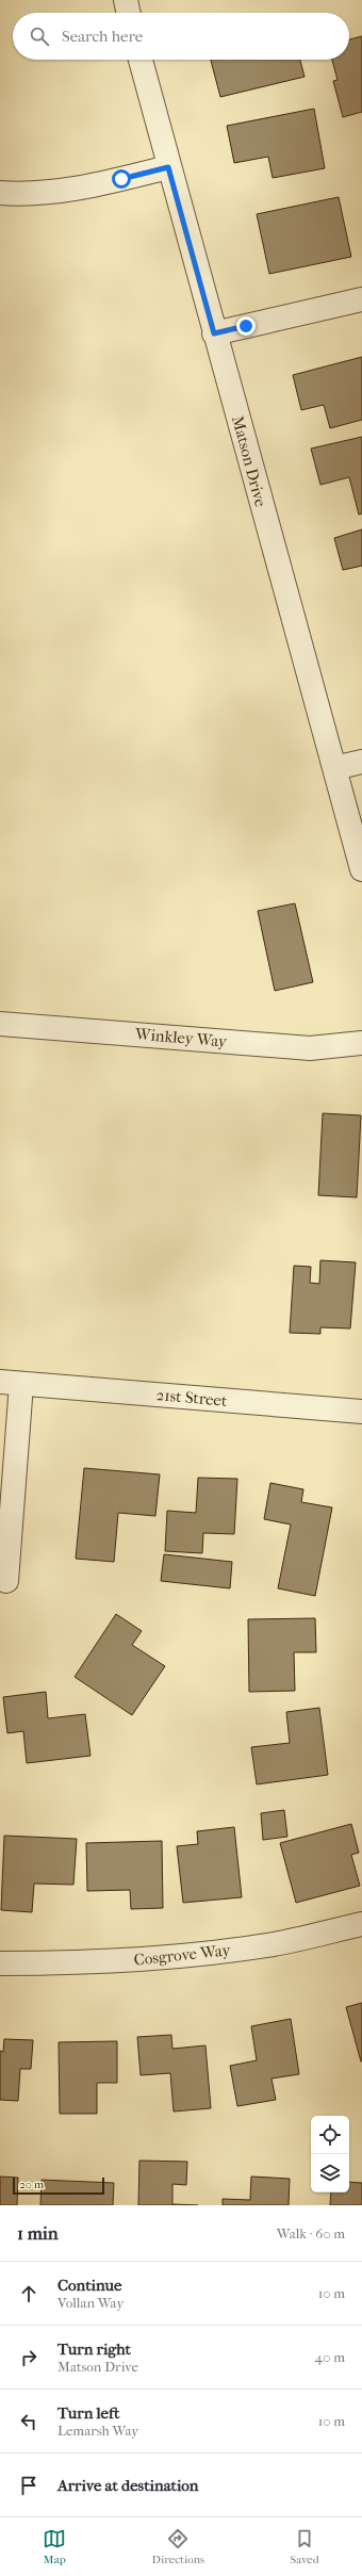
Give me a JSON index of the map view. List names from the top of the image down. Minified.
{"streets":{"street":["Matson Drive","Winkley Way","21st Street","Cosgrove Way"]},"scale_bar":"20 m","page":{"search":"Search here","scale":"20 m","heading":["1 min","Walk · 60 m"],"list":[["Continue","Vollan Way","10 m"],["Turn right","Matson Drive","40 m"],["Turn left","Lemarsh Way","10 m"],"Arrive at destination"],"nav":["Map","Directions","Saved"]}}
